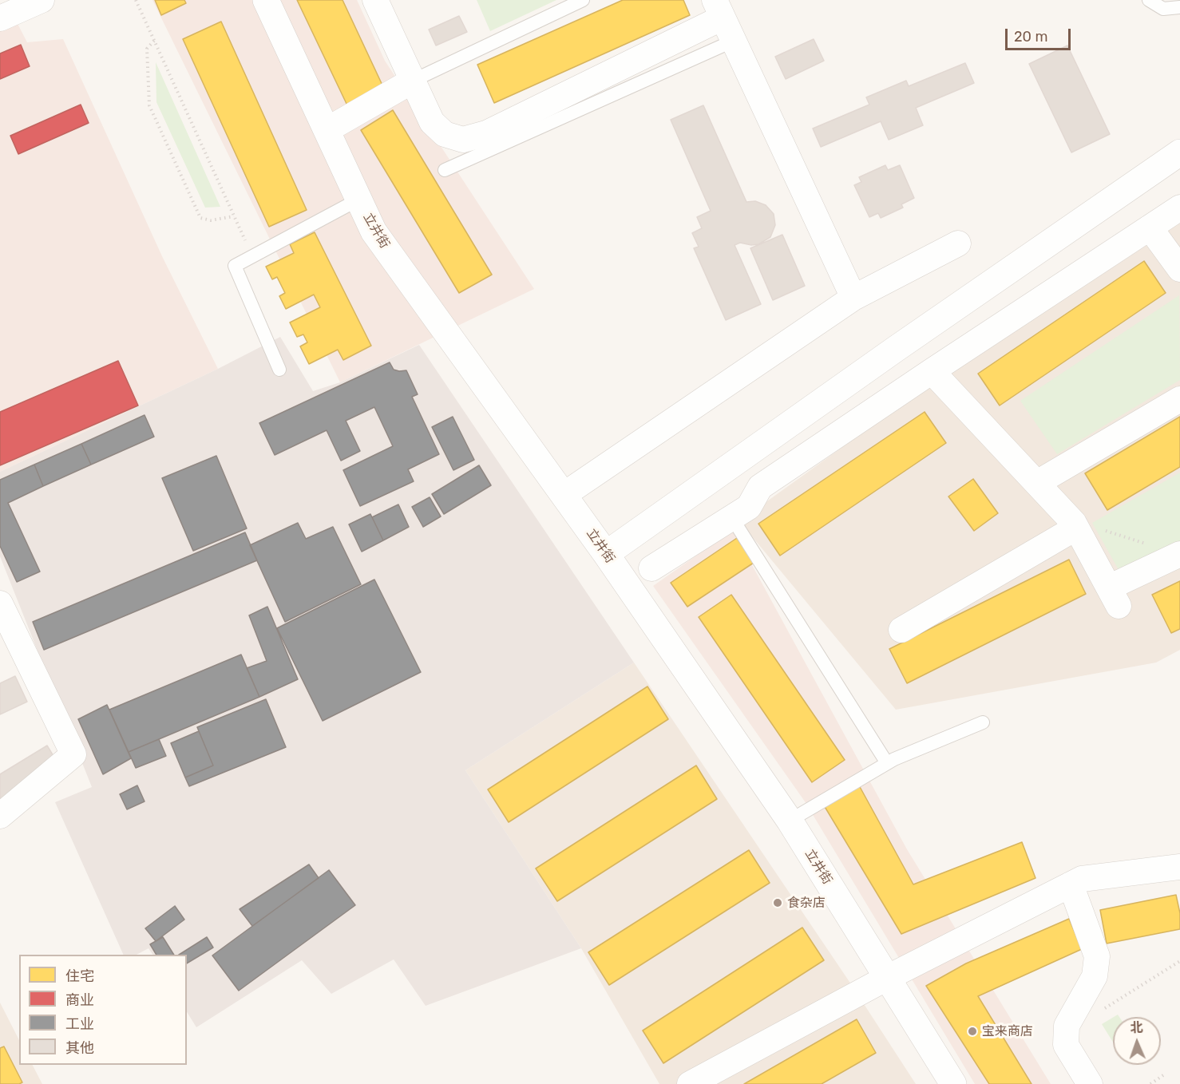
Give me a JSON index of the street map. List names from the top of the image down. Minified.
{"streets":{"street":["立井街"]},"places":["食杂店","宝来商店"],"legend":["住宅","商业","工业","其他"],"scale_bar":"20 m","north":"top"}
